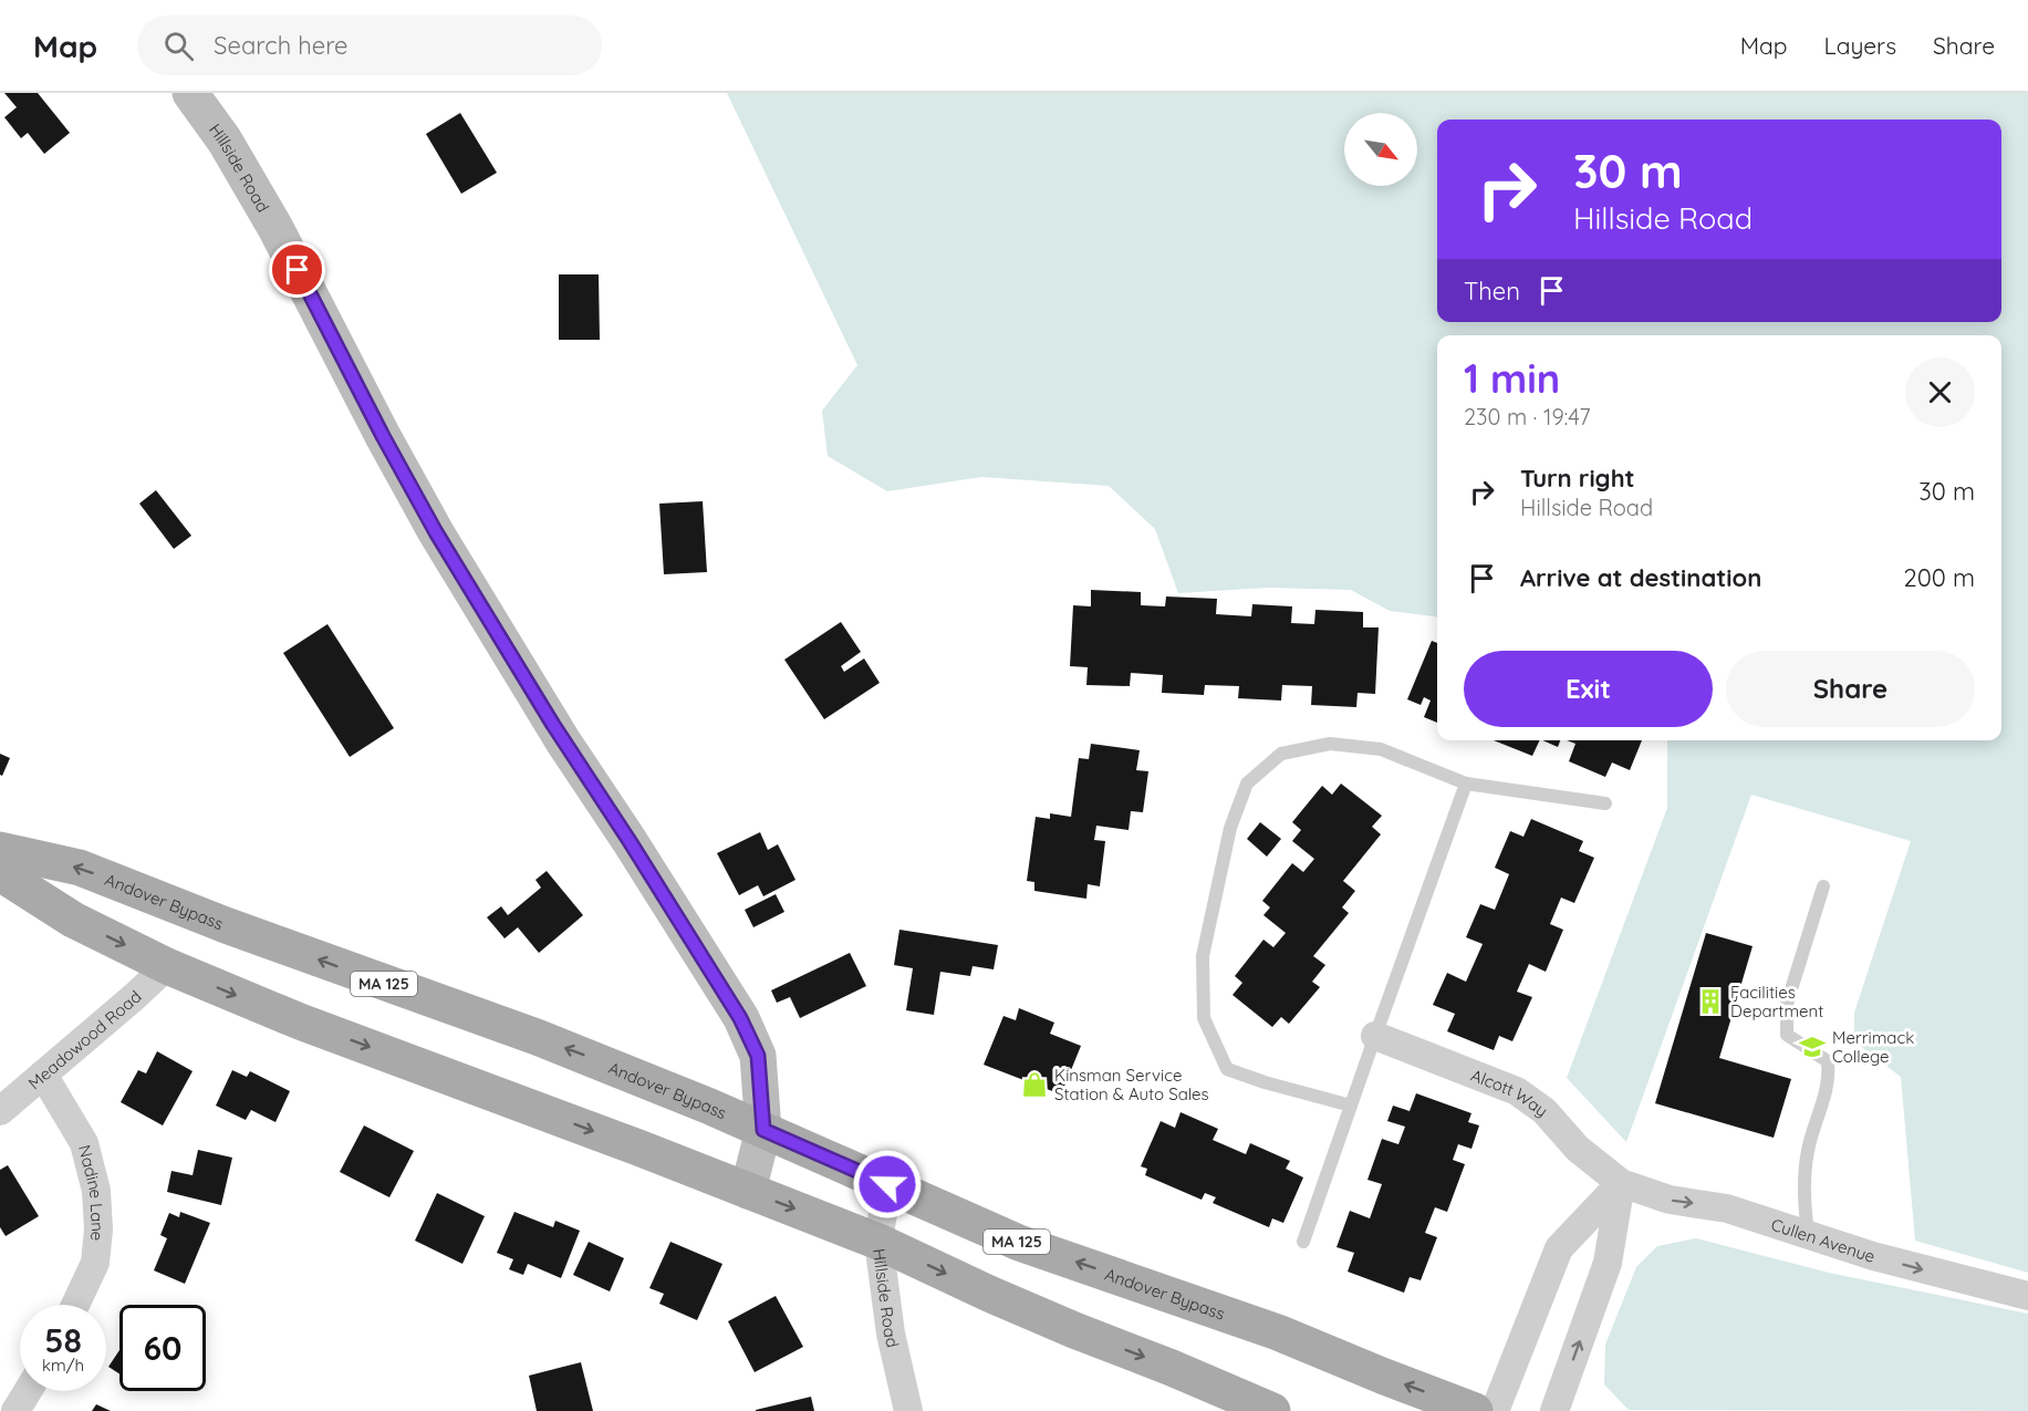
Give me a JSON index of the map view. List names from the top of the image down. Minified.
{"streets":{"main road":["Andover Bypass","MA 125"],"street":["Hillside Road","Meadowood Road","Alcott Way","Nadine Lane","Cullen Avenue"]},"crossings":[["Hillside Road","Andover Bypass"],["Meadowood Road","Nadine Lane"],["Alcott Way","Cullen Avenue"]],"one_way":["Cullen Avenue"],"places":{"building":["Facilities Department"],"school or university":["Merrimack College"],"shop":["Kinsman Service Station & Auto Sales"]},"north":"bottom right","page":{"header":"Map","search":"Search here","nav":["Map","Layers","Share"],"turn":["30 m","Hillside Road"],"then":"Then","heading":["1 min","230 m · 19:47"],"list":[{"name":"Turn right","note":"Hillside Road","value":"30 m"},{"name":"Arrive at destination","value":"200 m"}],"buttons":["Exit","Share"],"speed":"58 km/h","limit":"60"}}
